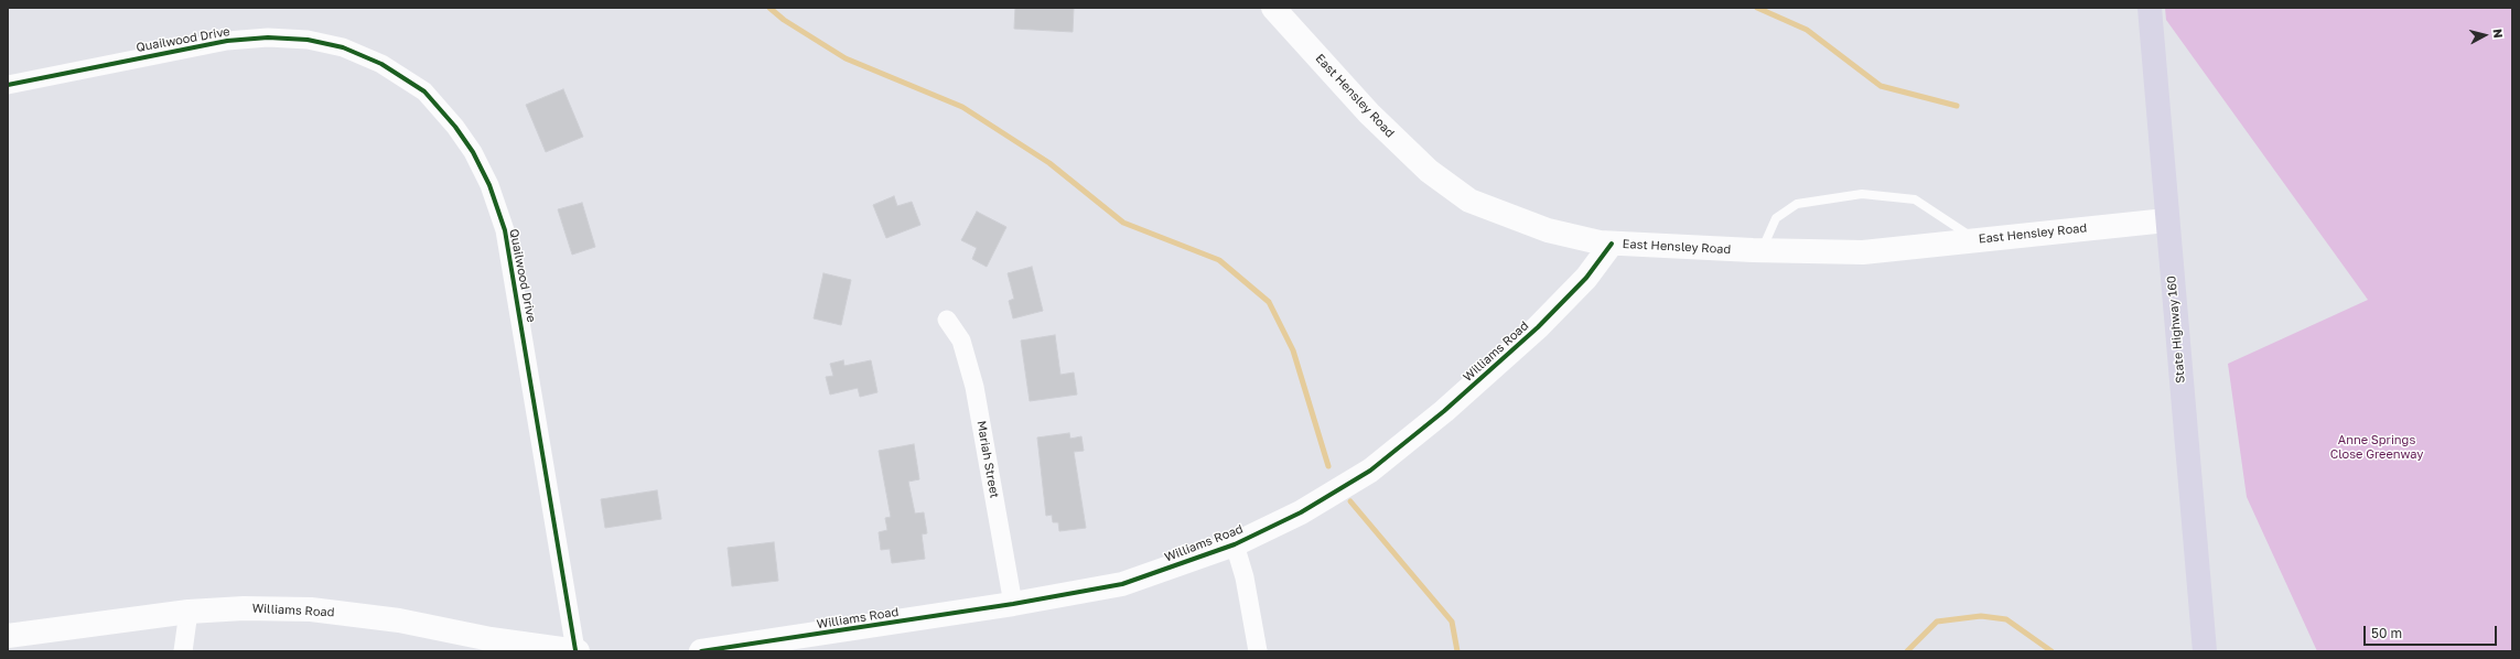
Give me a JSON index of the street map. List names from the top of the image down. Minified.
{"streets":{"main road":["State Highway 160"],"street":["Quailwood Drive","East Hensley Road","Williams Road","Mariah Street"]},"crossings":[["Quailwood Drive","Williams Road"],["East Hensley Road","State Highway 160"],["East Hensley Road","Williams Road"],["Williams Road","Mariah Street"]],"parks":["Anne Springs Close Greenway"],"scale_bar":"50 m","north":"right"}
